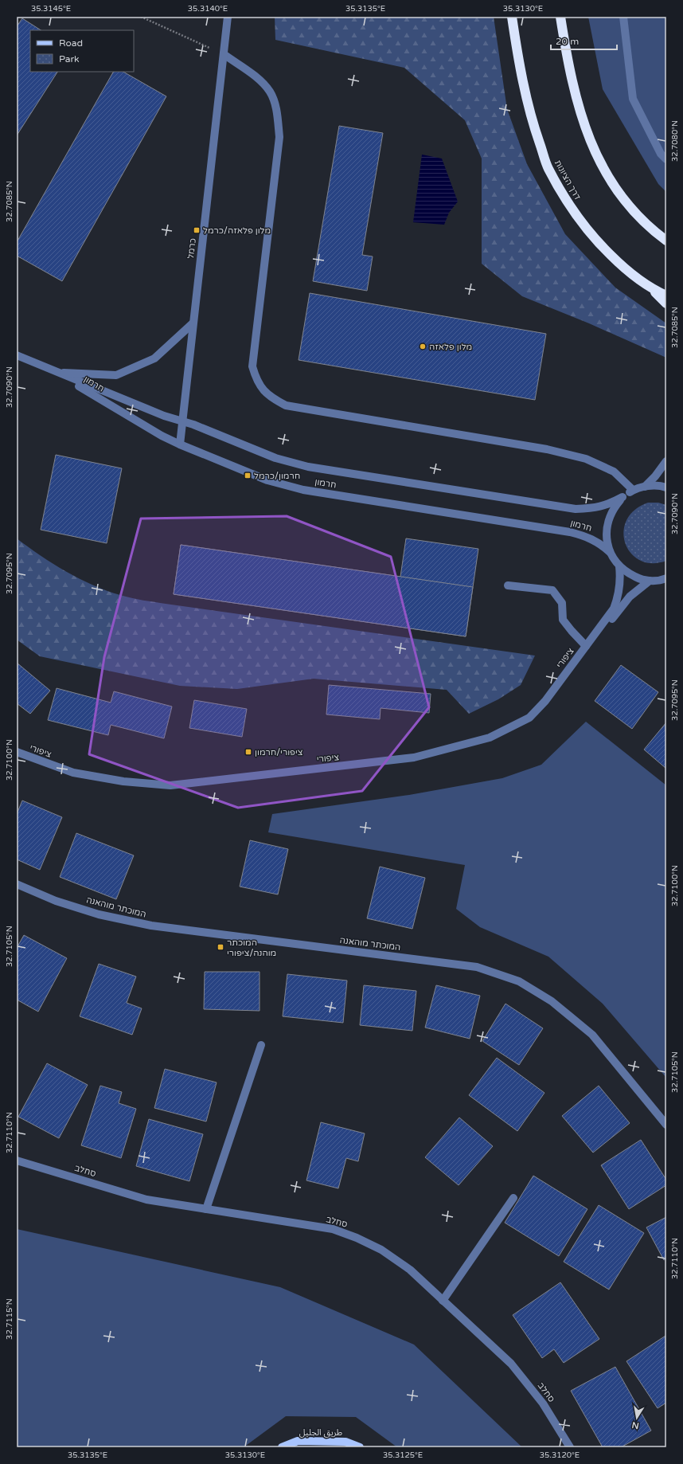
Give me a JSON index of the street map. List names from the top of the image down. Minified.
{"streets":{"highway":["דרך הציונות"],"main road":["طريق الجليل"],"street":["כרמל","חרמון","ציפורי","המוכתר מוהאנה","סחלב"]},"crossings":[["כרמל","חרמון"]],"places":{"transit":["מלון פלאזה/כרמל","חרמון/כרמל","ציפורי/חרמון","המוכתר מוהנה/ציפורי"],"other":["מלון פלאזה"]},"legend":["Road","Park"],"scale_bar":"20 m","north":"bottom","coordinates":["35.3145°E","35.3140°E","35.3135°E","35.3130°E","32.7080°N","32.7085°N","32.7090°N","32.7095°N","32.7100°N","32.7105°N","32.7110°N","32.7115°N","35.3125°E","35.3120°E"]}
